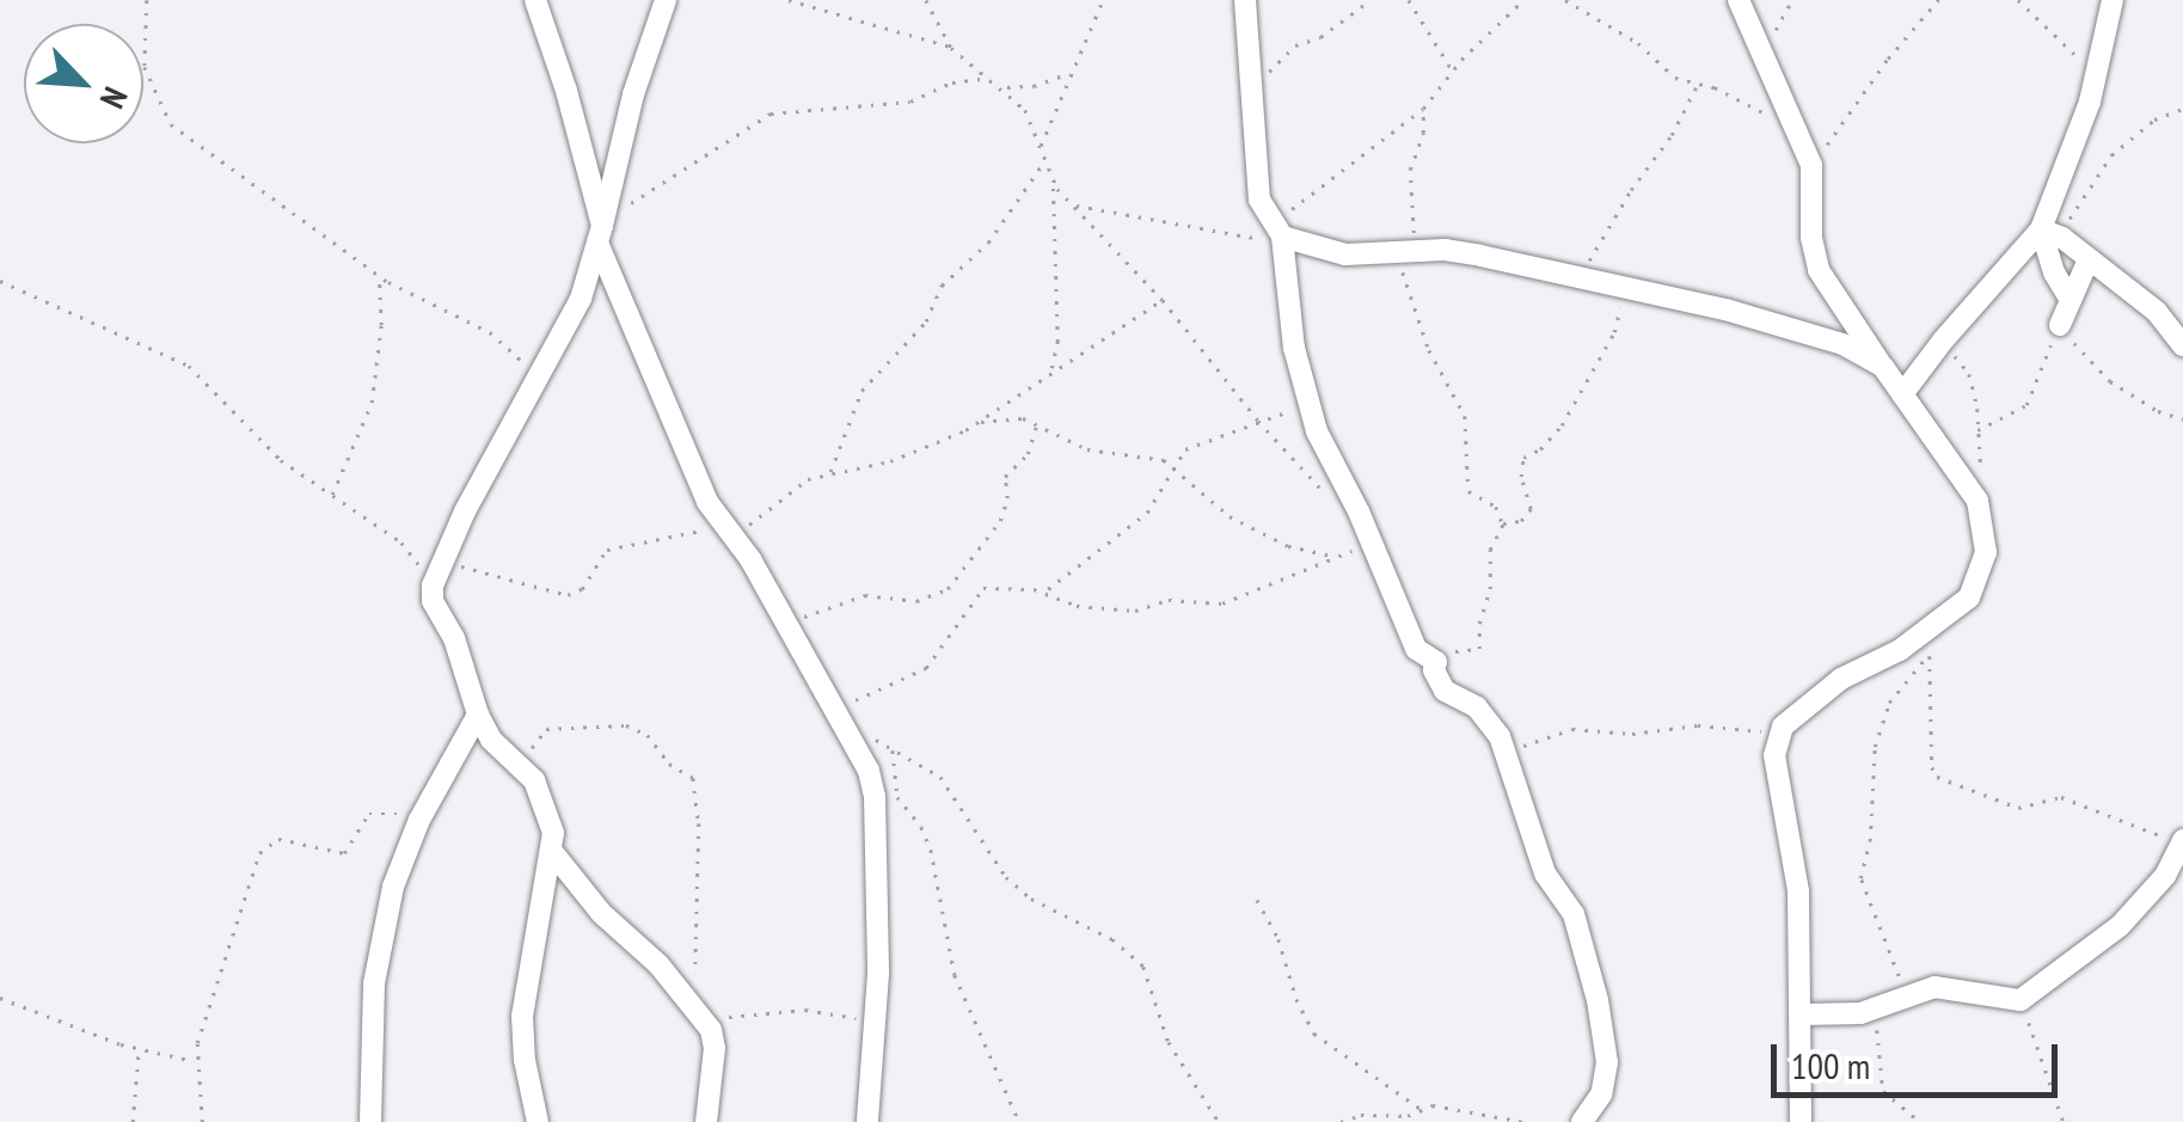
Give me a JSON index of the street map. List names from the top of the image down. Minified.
{"scale_bar":"100 m","north":"bottom right"}
